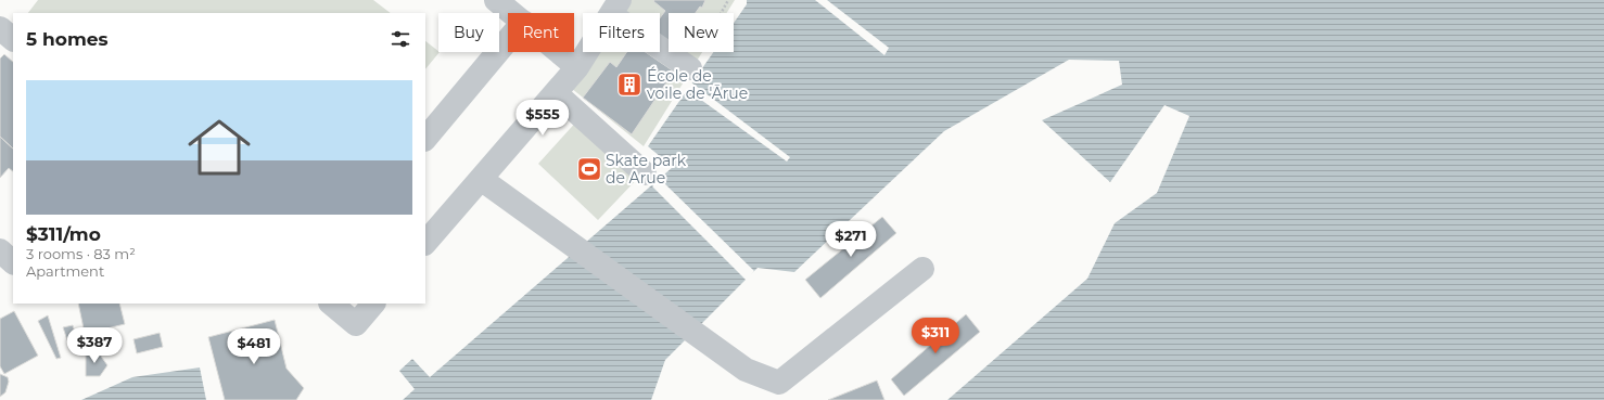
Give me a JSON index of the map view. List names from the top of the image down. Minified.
{"places":{"building":["École de voile de 'Ārue"],"sports":["Skate park de Arue"]},"page":{"chip":["Buy","Rent","Filters","New"],"heading":"5 homes","list":[{"name":"$311/mo","note":"3 rooms · 83 m² · Apartment"}],"price":["$555","$271","$311","$387","$481"]}}
